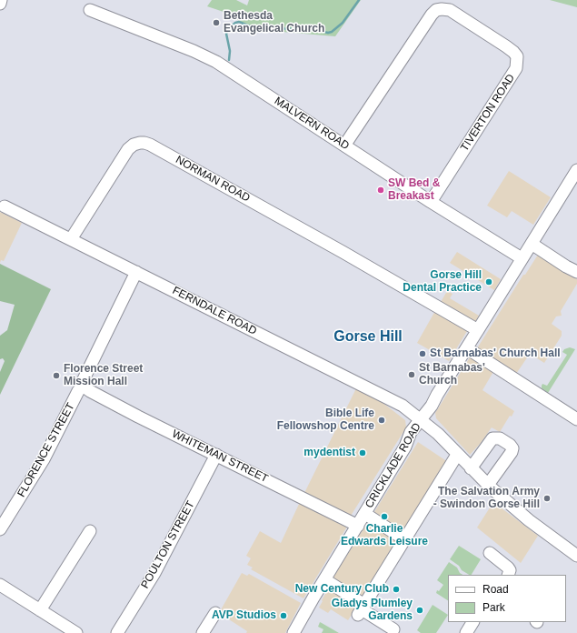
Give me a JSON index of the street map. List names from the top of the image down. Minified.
{"streets":{"street":["TIVERTON ROAD","MALVERN ROAD","NORMAN ROAD","FERNDALE ROAD","FLORENCE STREET","WHITEMAN STREET","CRICKLADE ROAD","POULTON STREET"]},"crossings":[["TIVERTON ROAD","MALVERN ROAD"],["MALVERN ROAD","CRICKLADE ROAD"],["NORMAN ROAD","FERNDALE ROAD"],["NORMAN ROAD","CRICKLADE ROAD"],["FERNDALE ROAD","FLORENCE STREET"],["FERNDALE ROAD","CRICKLADE ROAD"],["FLORENCE STREET","WHITEMAN STREET"],["WHITEMAN STREET","CRICKLADE ROAD"],["WHITEMAN STREET","POULTON STREET"]],"districts":["Gorse Hill"],"places":["Bethesda Evangelical Church","SW Bed & Breakast","Gorse Hill Dental Practice","St Barnabas' Church Hall","St Barnabas' Church","Florence Street Mission Hall","Bible Life Fellowshop Centre","mydentist","The Salvation Army - Swindon Gorse Hill","Charlie Edwards Leisure","New Century Club","Gladys Plumley Gardens","AVP Studios"],"legend":["Road","Park"]}
